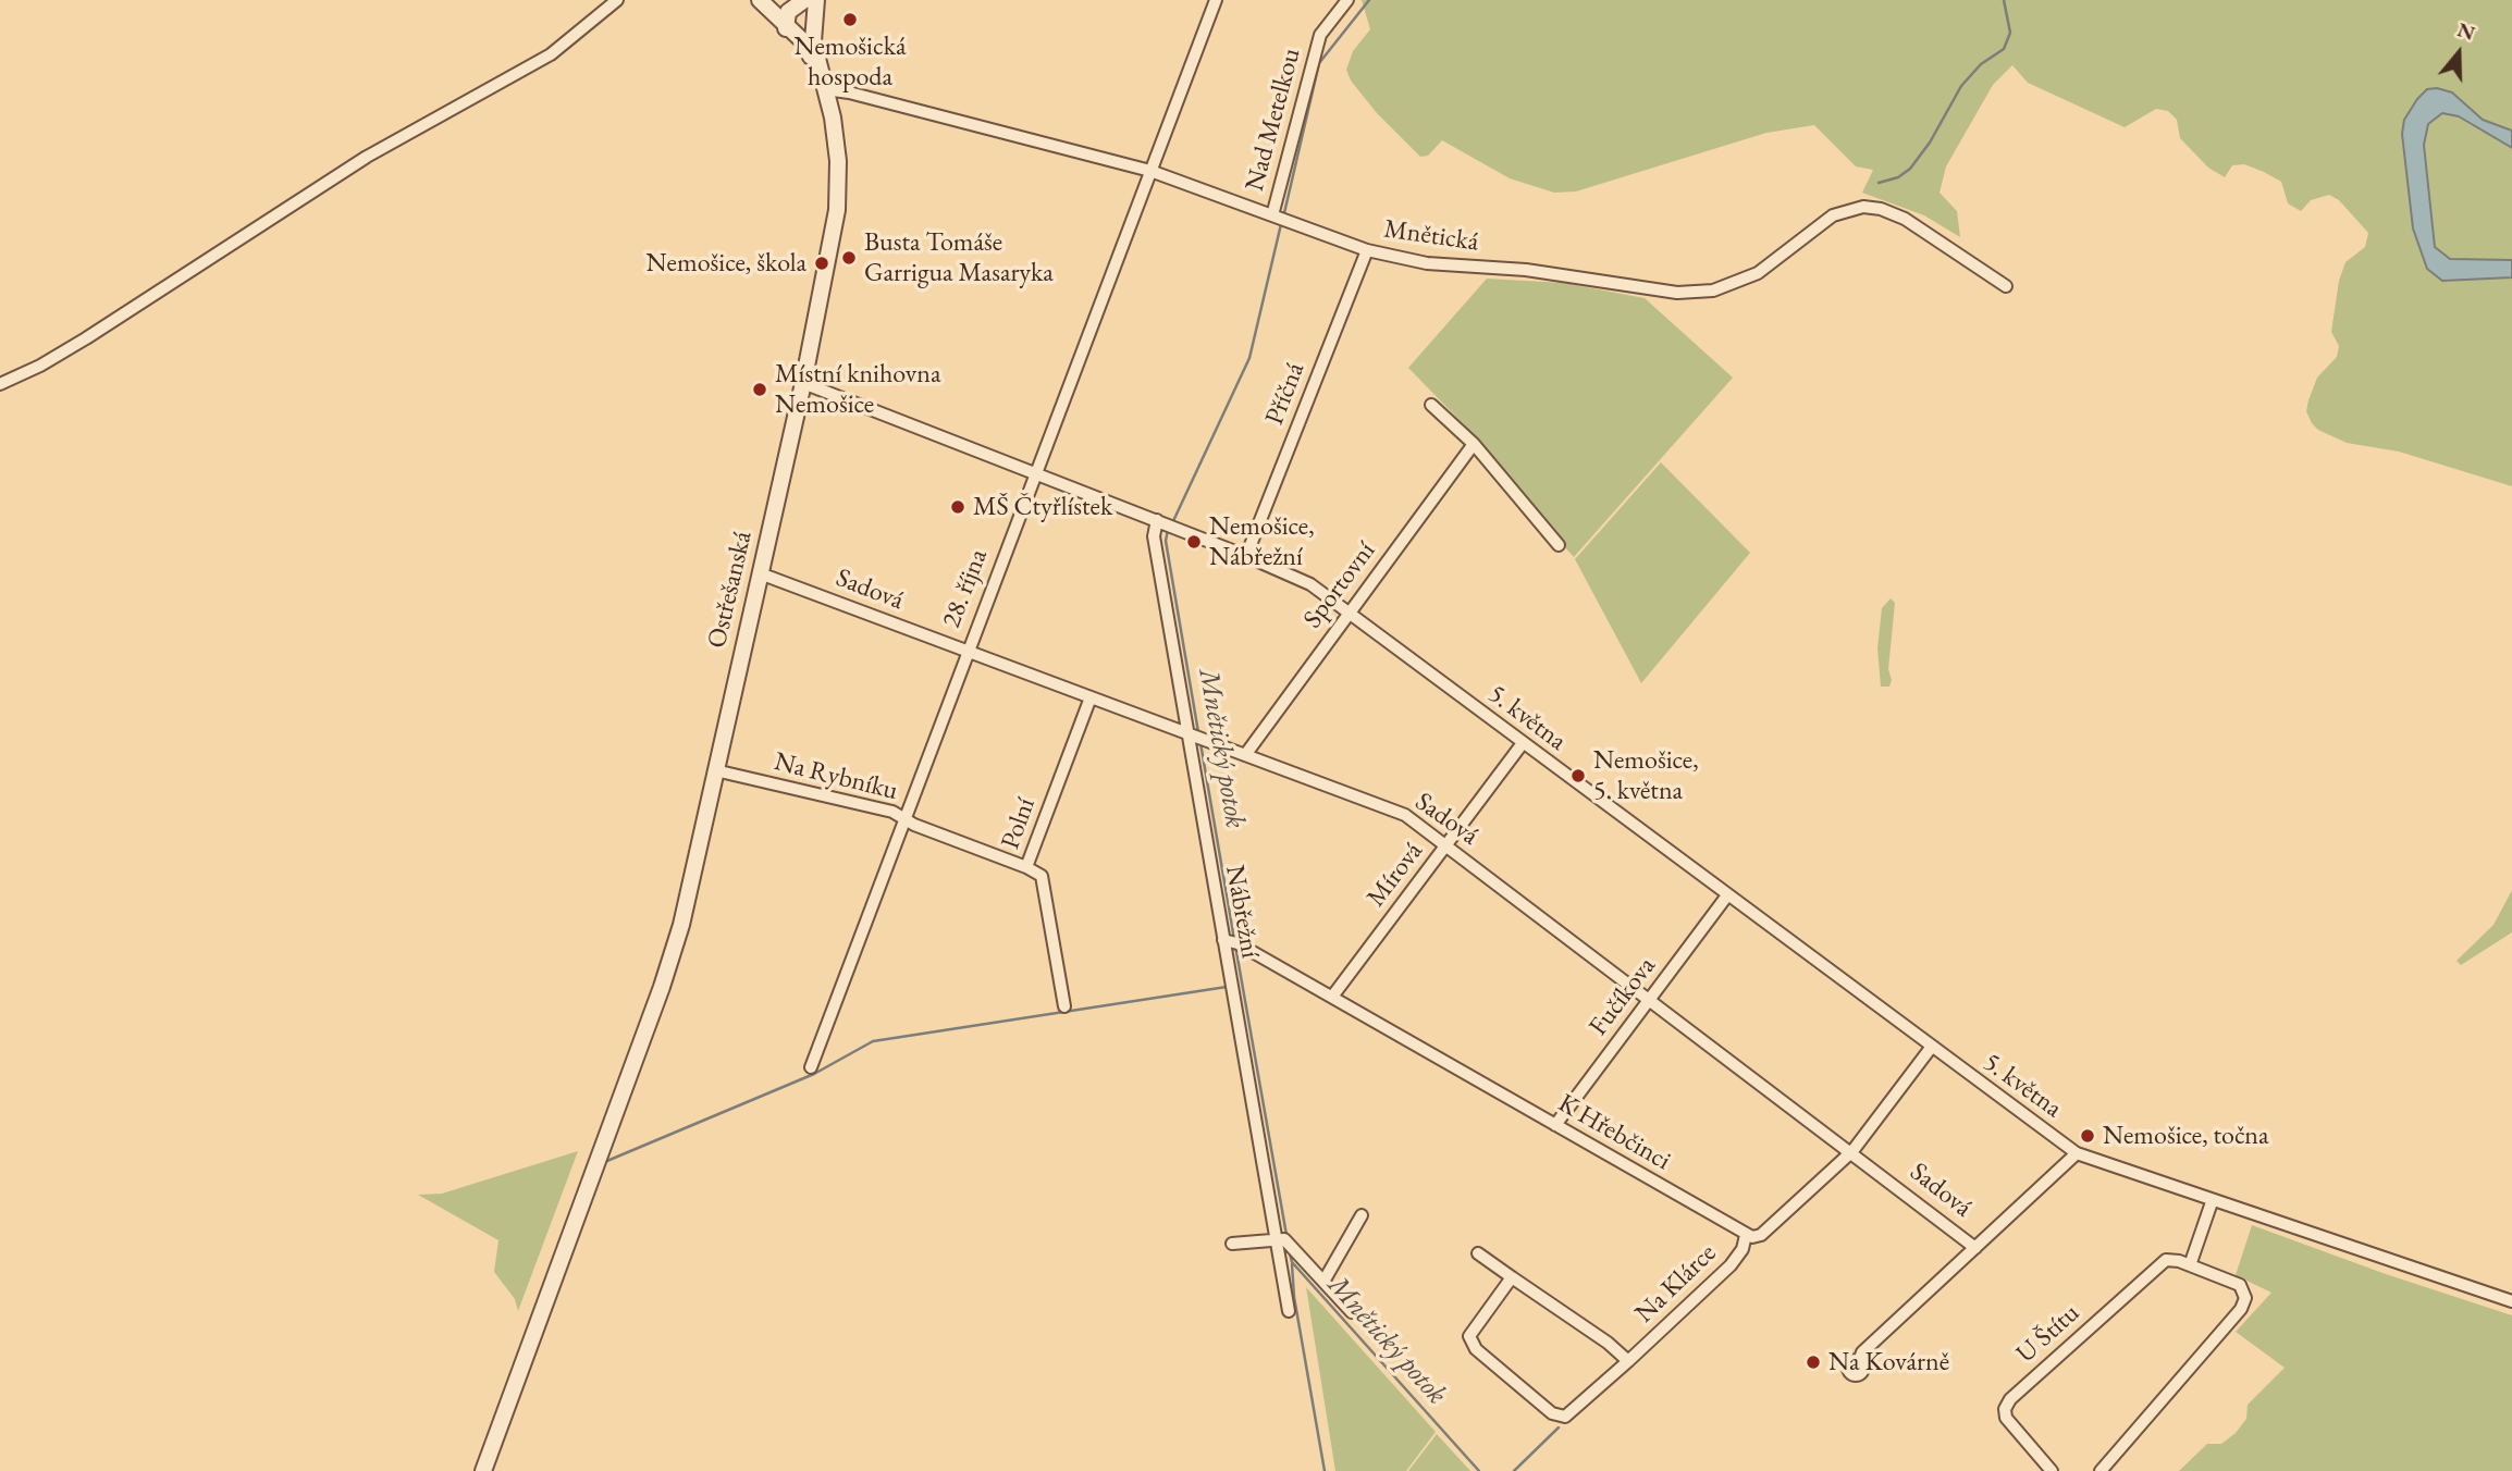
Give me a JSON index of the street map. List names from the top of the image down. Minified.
{"streets":{"street":["Nad Metelkou","Mnětická","Příčná","Sportovní","28. října","Ostřešanská","Sadová","5. května","Na Rybníku","Polní","Mírová","Nábřežní","Fučíkova","K Hřebčinci","Na Klárce","U Štítu"]},"crossings":[["Nad Metelkou","Mnětická"],["Mnětická","Příčná"],["Mnětická","28. října"],["Mnětická","Ostřešanská"],["Příčná","5. května"],["Sportovní","Sadová"],["Sportovní","5. května"],["28. října","Sadová"],["28. října","5. května"],["28. října","Na Rybníku"],["Ostřešanská","Sadová"],["Ostřešanská","5. května"],["Ostřešanská","Na Rybníku"],["Sadová","Polní"],["Sadová","Mírová"],["Sadová","Nábřežní"],["Sadová","Fučíkova"],["5. května","Mírová"],["5. května","Nábřežní"],["5. května","Fučíkova"],["Na Rybníku","Polní"],["Mírová","K Hřebčinci"],["Nábřežní","K Hřebčinci"],["Fučíkova","K Hřebčinci"],["K Hřebčinci","Na Klárce"]],"water":["Mnětický potok"],"places":["Nemošická hospoda","Busta Tomáše Garrigua Masaryka","Nemošice, škola","Místní knihovna Nemošice","MŠ Čtyřlístek","Nemošice, Nábřežní","Nemošice, 5. května","Nemošice, točna","Na Kovárně"],"north":"top"}
